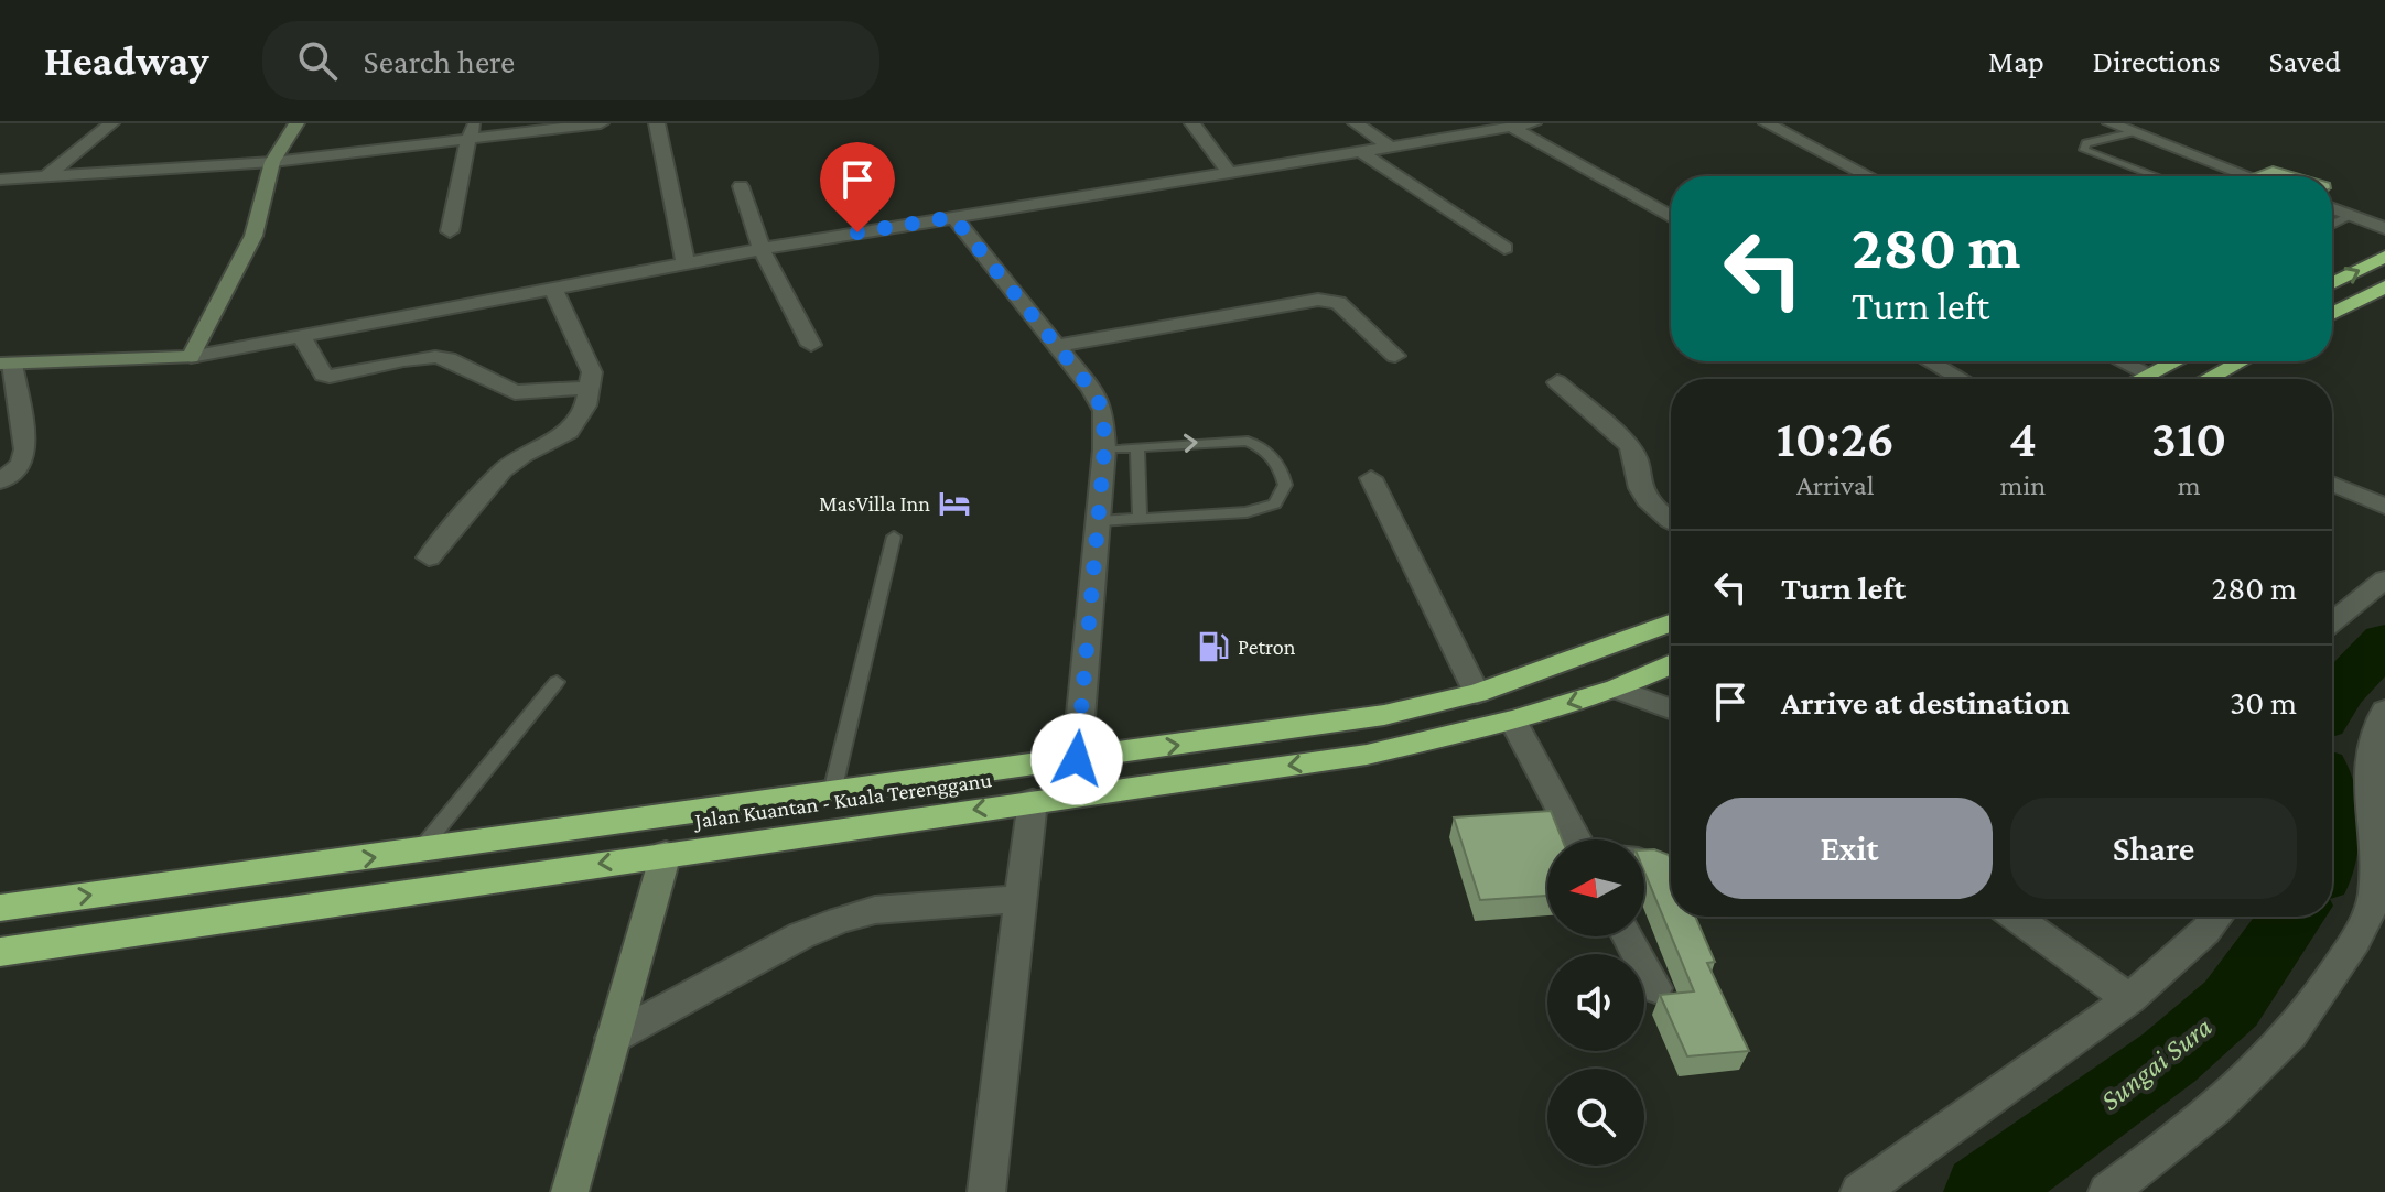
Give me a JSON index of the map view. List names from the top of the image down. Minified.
{"streets":{"highway":["Jalan Kuantan - Kuala Terengganu"]},"water":["Sungai Sura"],"places":{"hotel":["MasVilla Inn"],"fuel station":["Petron"]},"north":"left","page":{"header":"Headway","search":"Search here","nav":["Map","Directions","Saved"],"turn":["280 m","Turn left"],"eta":["10:26","Arrival","4","min","310","m"],"list":[{"name":"Turn left","value":"280 m"},{"name":"Arrive at destination","value":"30 m"}],"buttons":["Exit","Share"]}}
